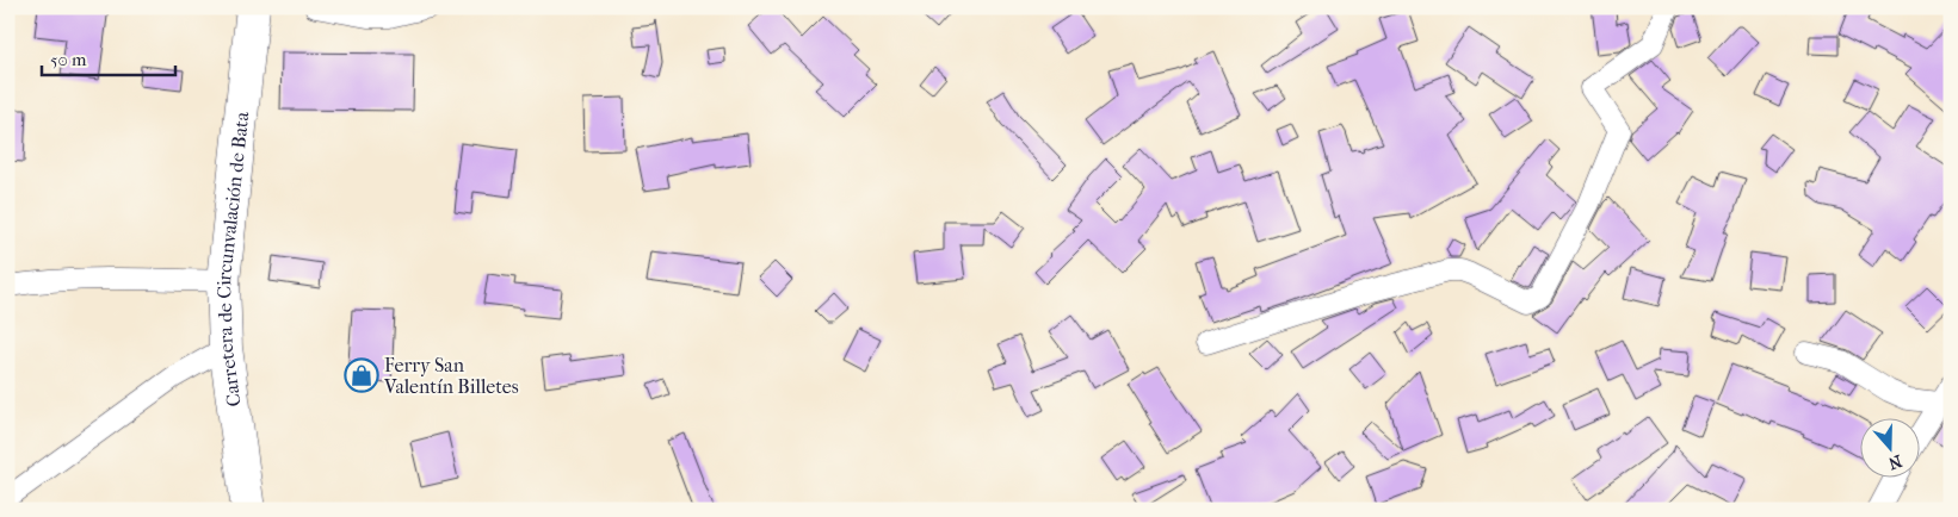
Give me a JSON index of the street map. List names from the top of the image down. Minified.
{"streets":{"main road":["Carretera de Circunvalación de Bata"]},"places":{"shop":["Ferry San Valentín Billetes"]},"scale_bar":"50 m","north":"bottom"}
